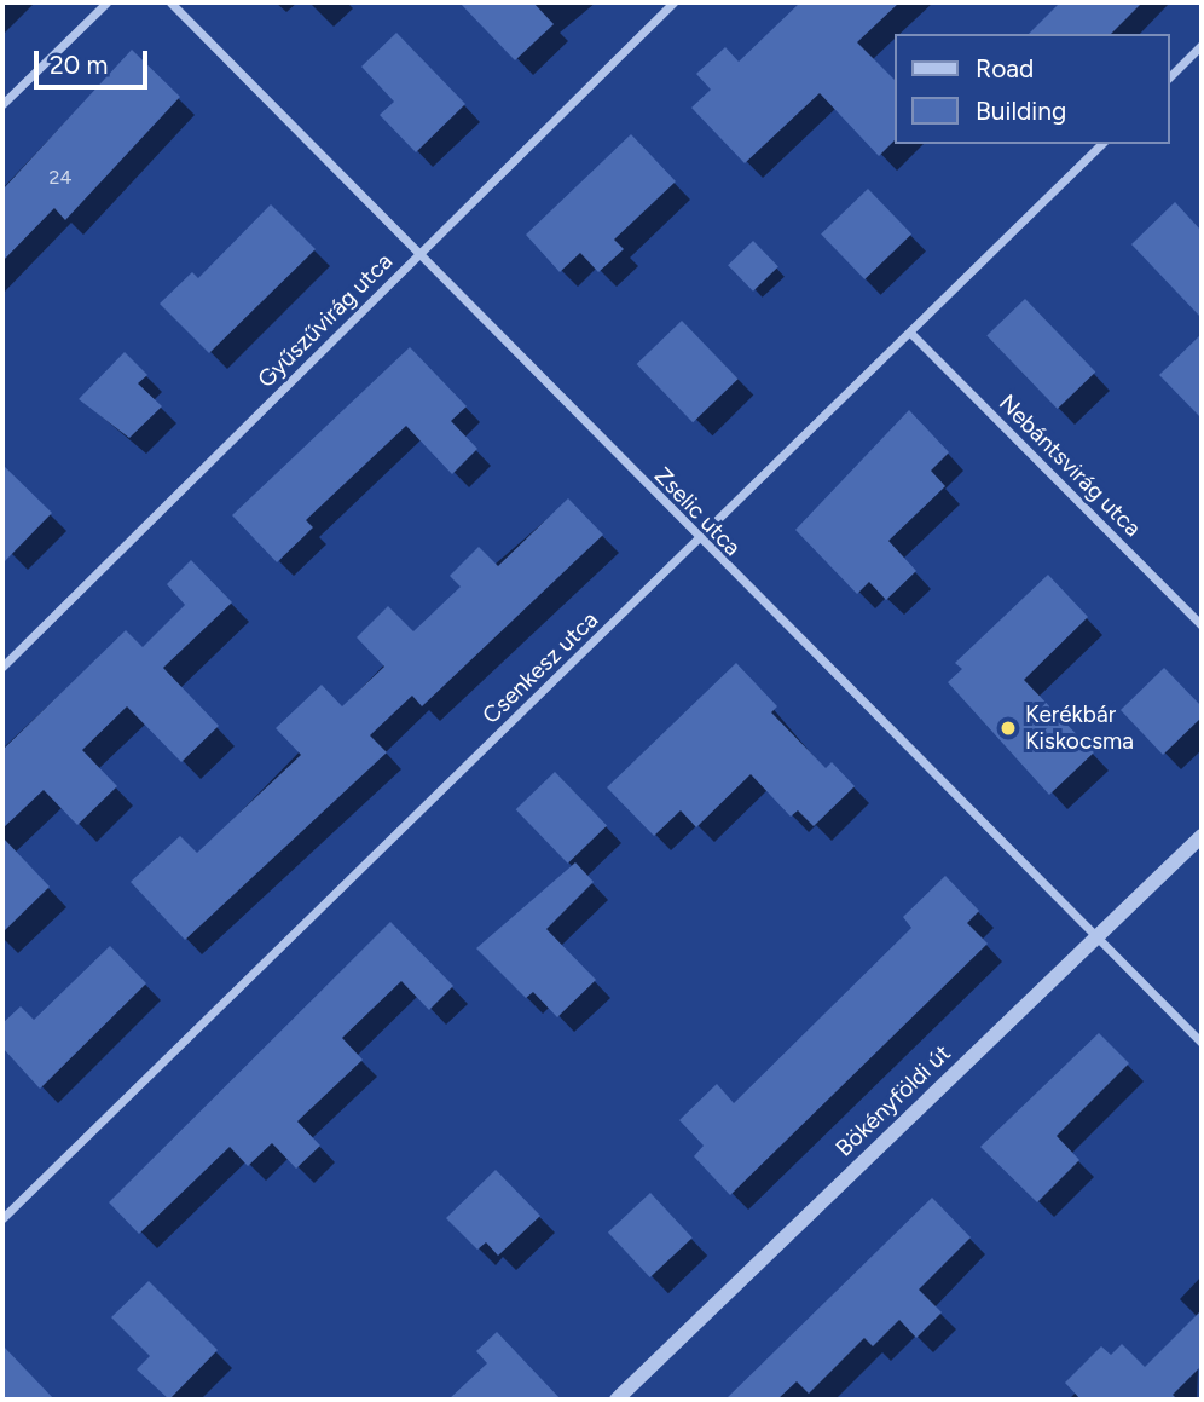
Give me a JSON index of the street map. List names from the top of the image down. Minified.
{"streets":{"street":["Gyűszűvirág utca","Nebántsvirág utca","Zselic utca","Csenkesz utca","Bökényföldi út"]},"crossings":[["Gyűszűvirág utca","Zselic utca"],["Nebántsvirág utca","Csenkesz utca"],["Zselic utca","Csenkesz utca"],["Zselic utca","Bökényföldi út"]],"places":["Kerékbár Kiskocsma"],"house_numbers":["24"],"legend":["Road","Building"],"scale_bar":"20 m"}
